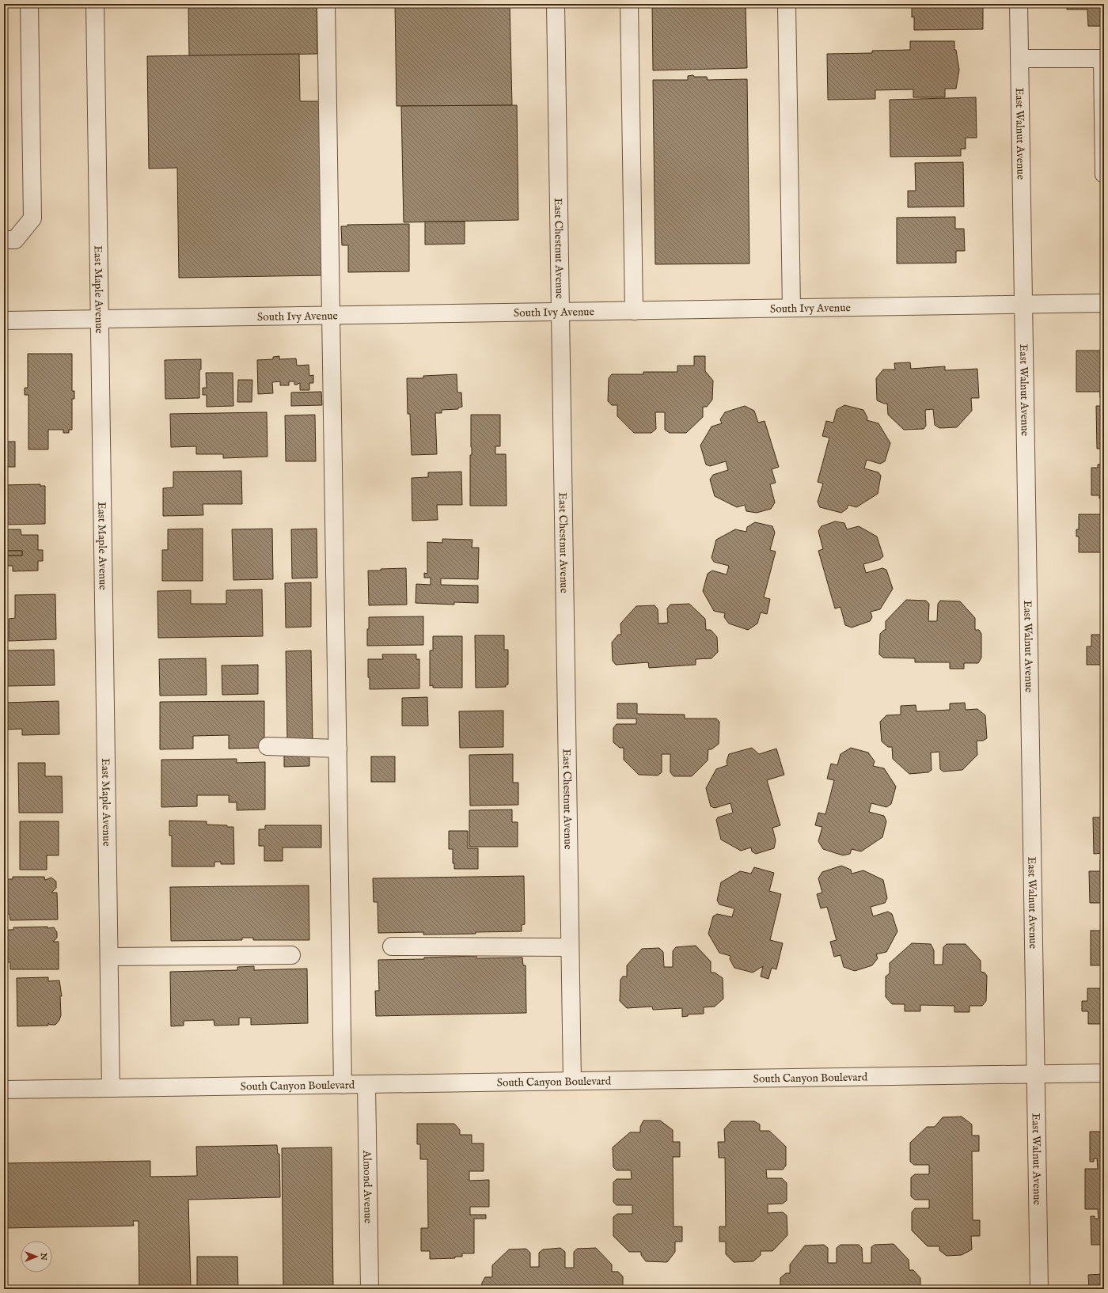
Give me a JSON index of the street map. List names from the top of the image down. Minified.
{"streets":{"street":["East Walnut Avenue","East Chestnut Avenue","East Maple Avenue","South Ivy Avenue","South Canyon Boulevard","Almond Avenue"]},"crossings":[["East Walnut Avenue","South Ivy Avenue"],["East Walnut Avenue","South Canyon Boulevard"],["East Chestnut Avenue","South Ivy Avenue"],["East Chestnut Avenue","South Canyon Boulevard"],["East Maple Avenue","South Ivy Avenue"],["East Maple Avenue","South Canyon Boulevard"],["South Canyon Boulevard","Almond Avenue"]],"north":"right"}
